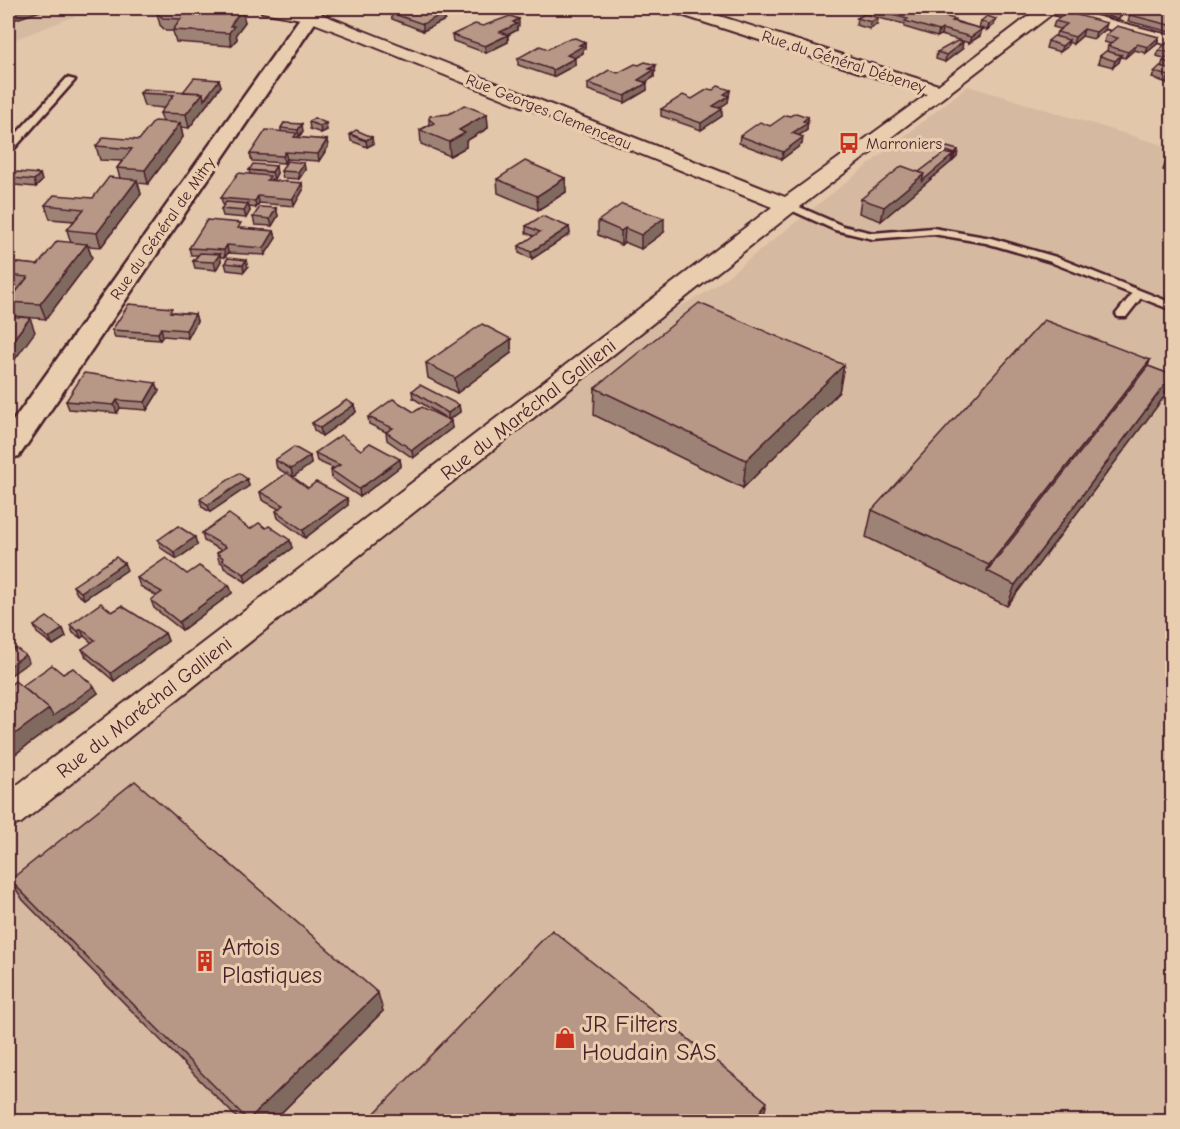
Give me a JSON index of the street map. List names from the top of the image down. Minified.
{"streets":{"street":["Rue du Général Débeney","Rue Georges Clemenceau","Rue du Général de Mitry","Rue du Maréchal Gallieni"]},"crossings":[["Rue du Général Débeney","Rue du Maréchal Gallieni"],["Rue Georges Clemenceau","Rue du Général de Mitry"],["Rue Georges Clemenceau","Rue du Maréchal Gallieni"]],"places":{"bus stop":["Marroniers"],"building":["Artois Plastiques"],"shop":["JR Filters Houdain SAS"]}}
